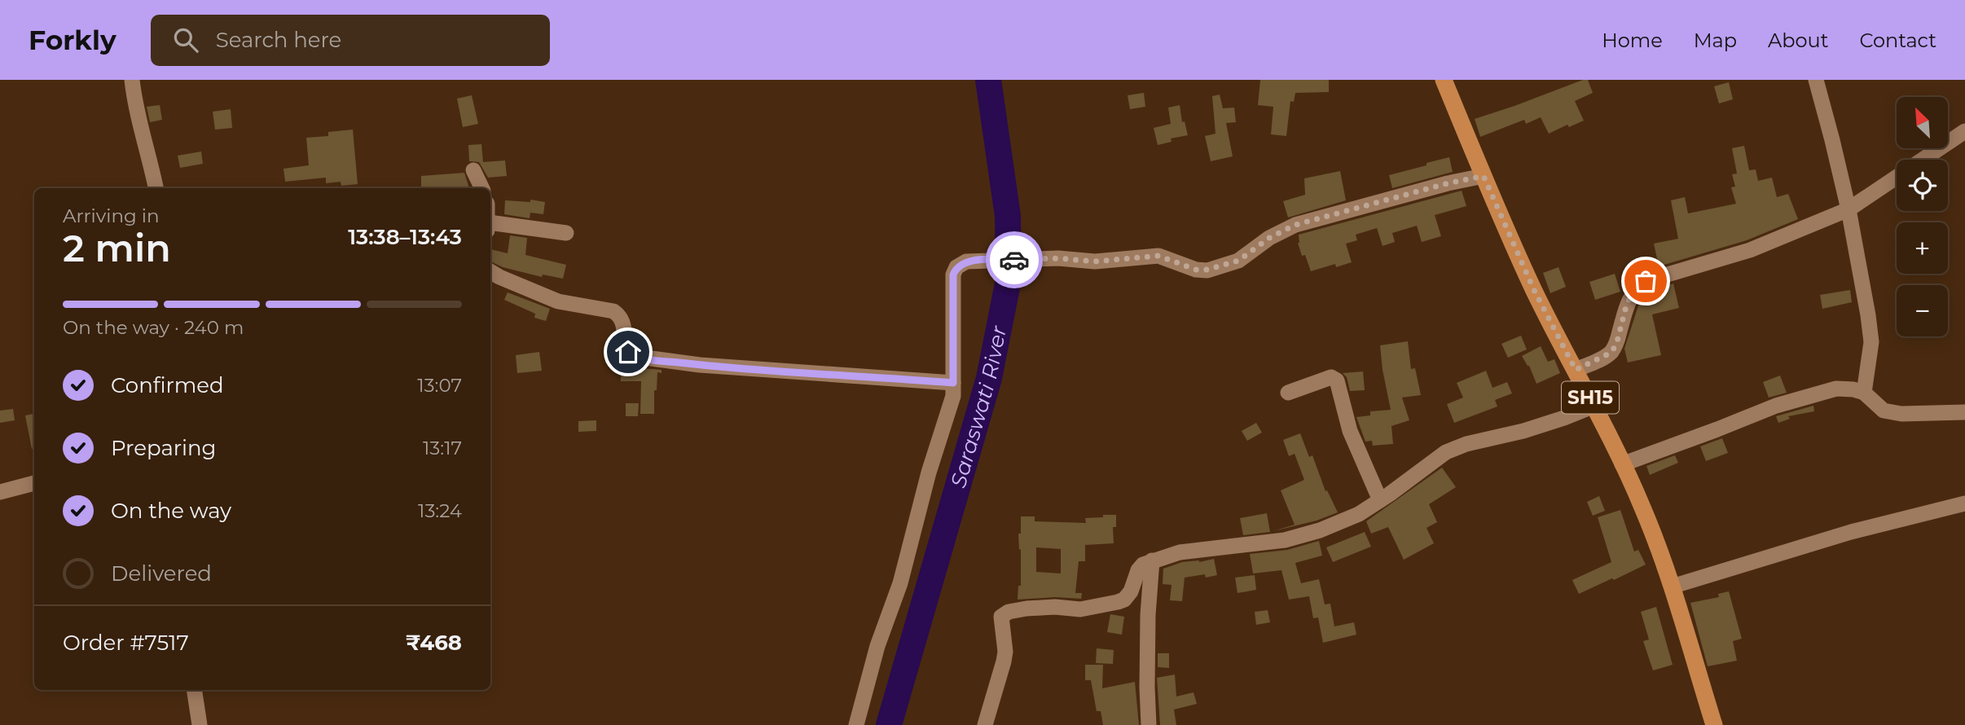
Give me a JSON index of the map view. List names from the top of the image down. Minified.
{"streets":{"main road":["SH15"]},"water":["Saraswati River"],"north":"top left","page":{"header":"Forkly","search":"Search here","nav":["Home","Map","About","Contact"],"map_buttons":["+","−"],"heading":["2 min","Arriving in","13:38–13:43"],"panel":["Order #7517","₹468"],"bar":"On the way · 240 m","list":[["Confirmed","13:07"],["Preparing","13:17"],["On the way","13:24"],"Delivered"]}}
